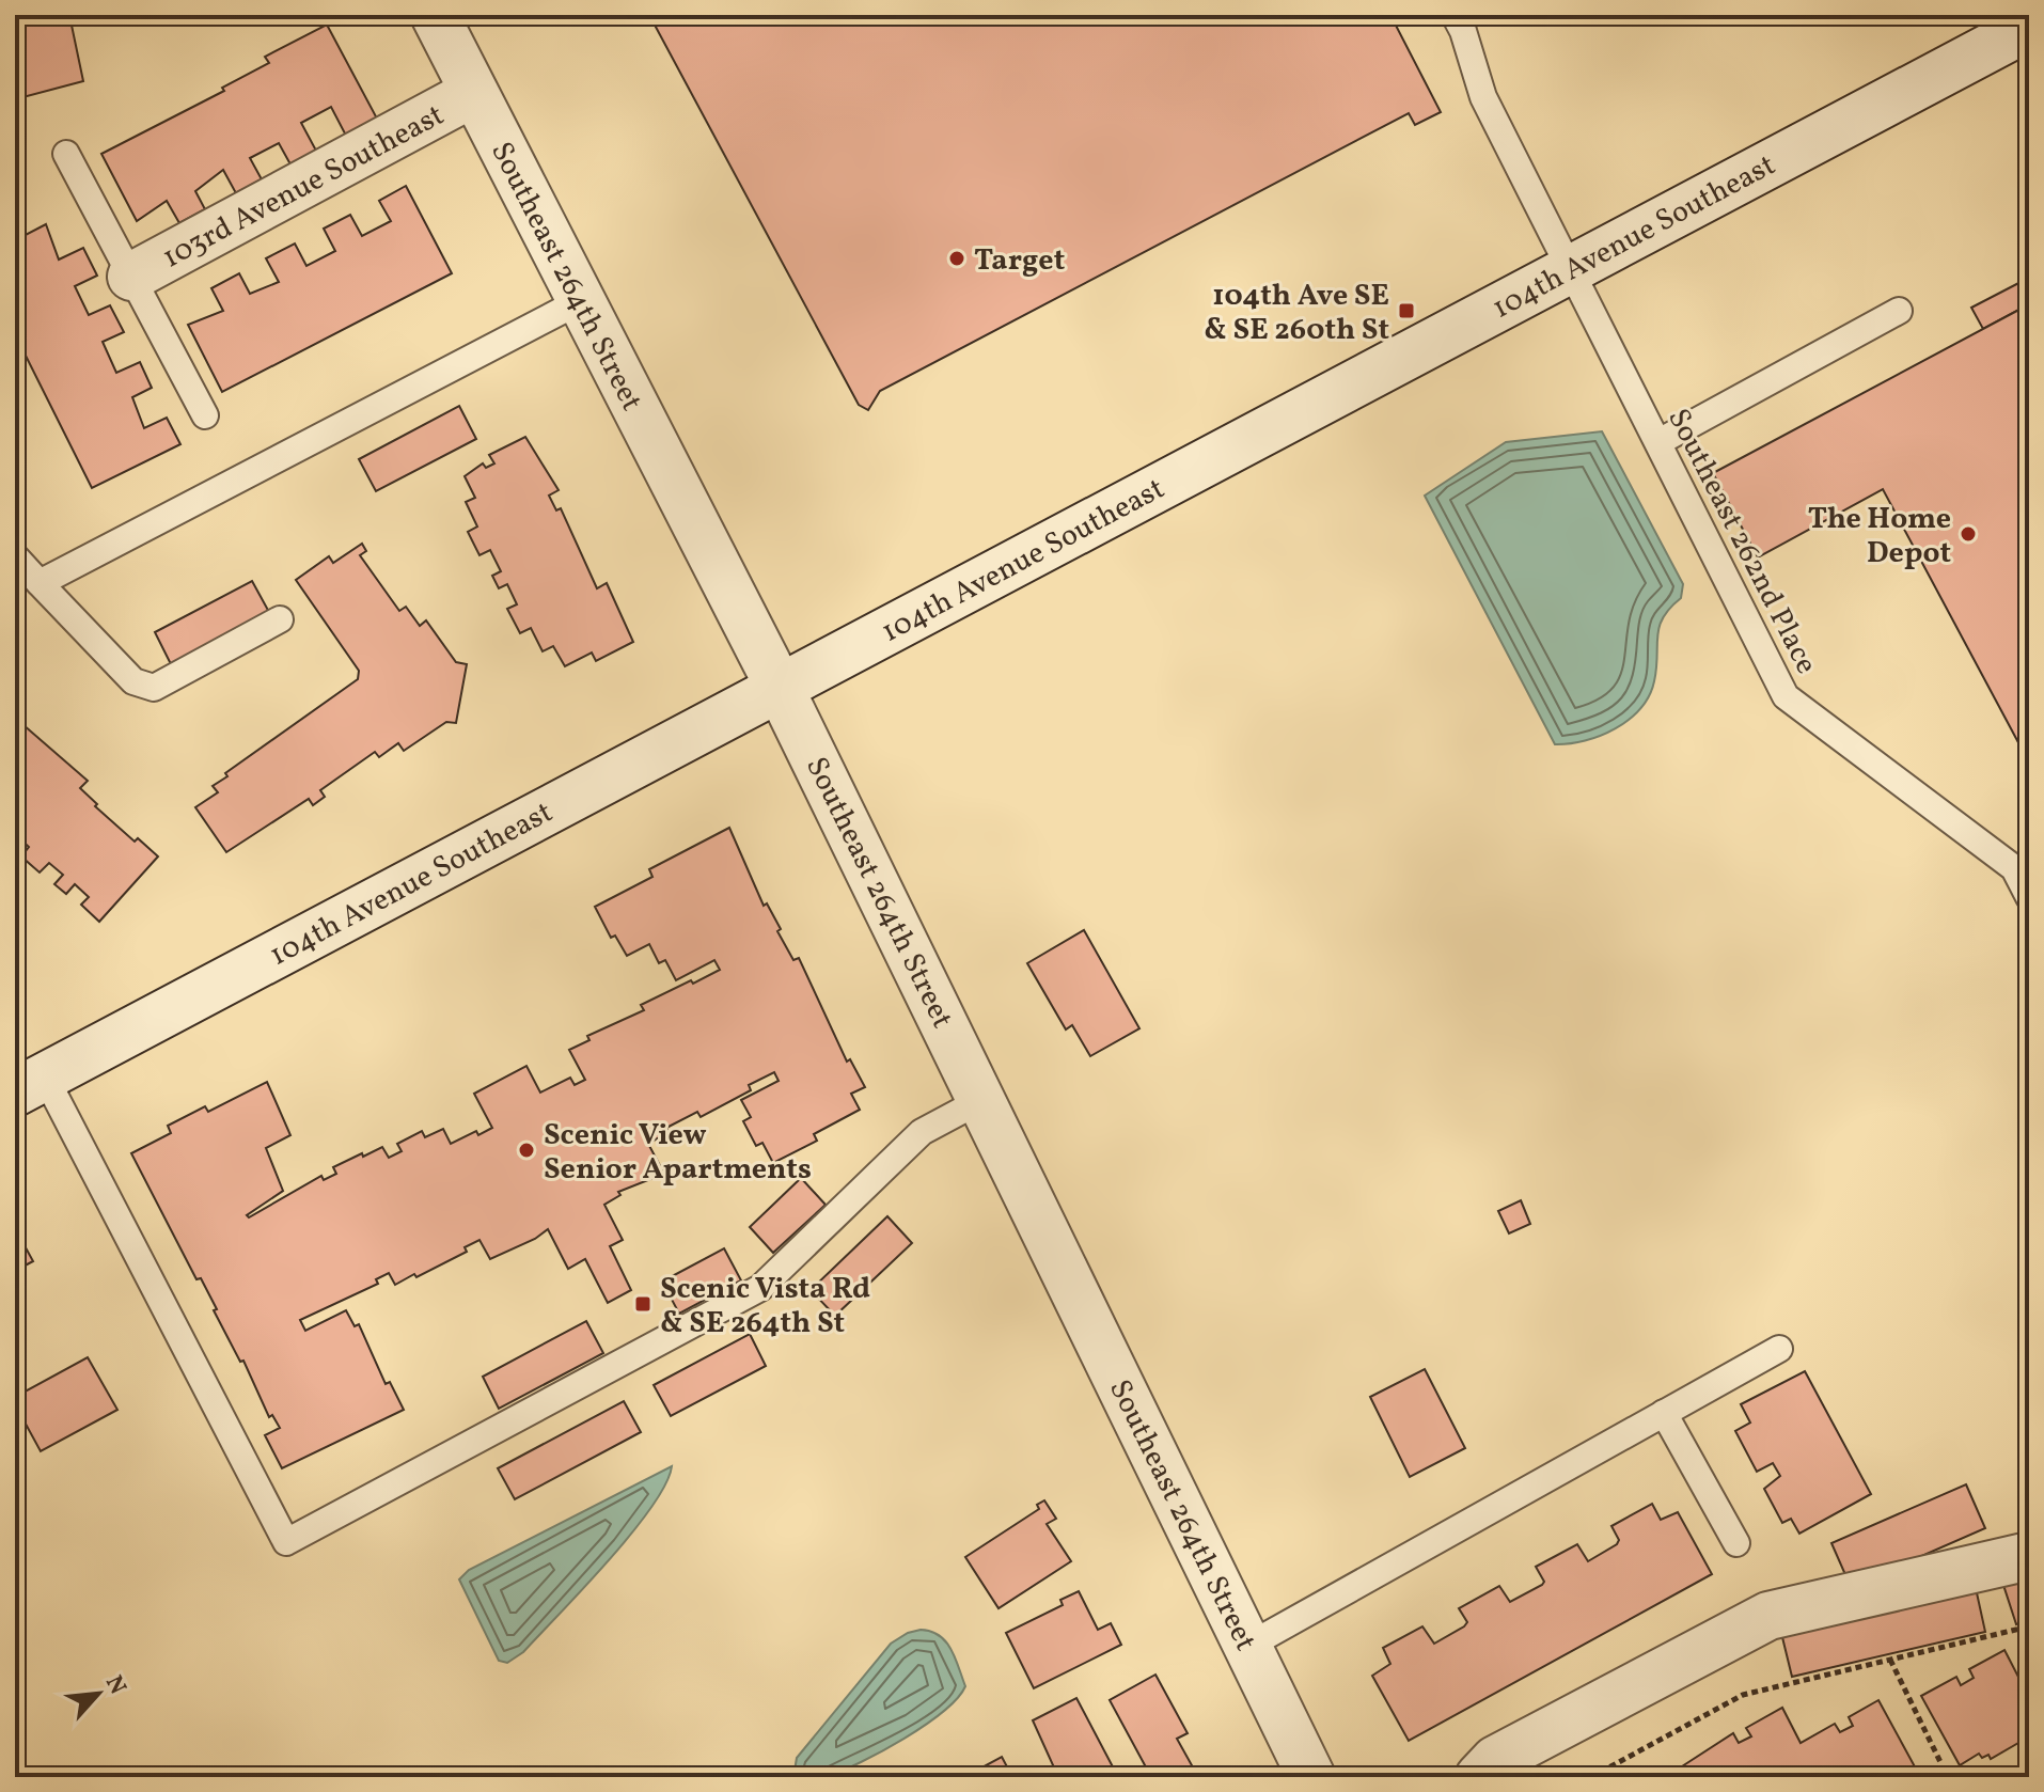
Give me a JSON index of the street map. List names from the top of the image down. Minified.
{"streets":{"street":["103rd Avenue Southeast","104th Avenue Southeast","Southeast 264th Street"],"lane":["Southeast 262nd Place"]},"crossings":[["103rd Avenue Southeast","Southeast 264th Street"],["104th Avenue Southeast","Southeast 264th Street"],["104th Avenue Southeast","Southeast 262nd Place"]],"places":{"other":["Target","The Home Depot","Scenic View Senior Apartments"],"transit":["104th Ave SE & SE 260th St","Scenic Vista Rd & SE 264th St"]},"north":"top right"}
